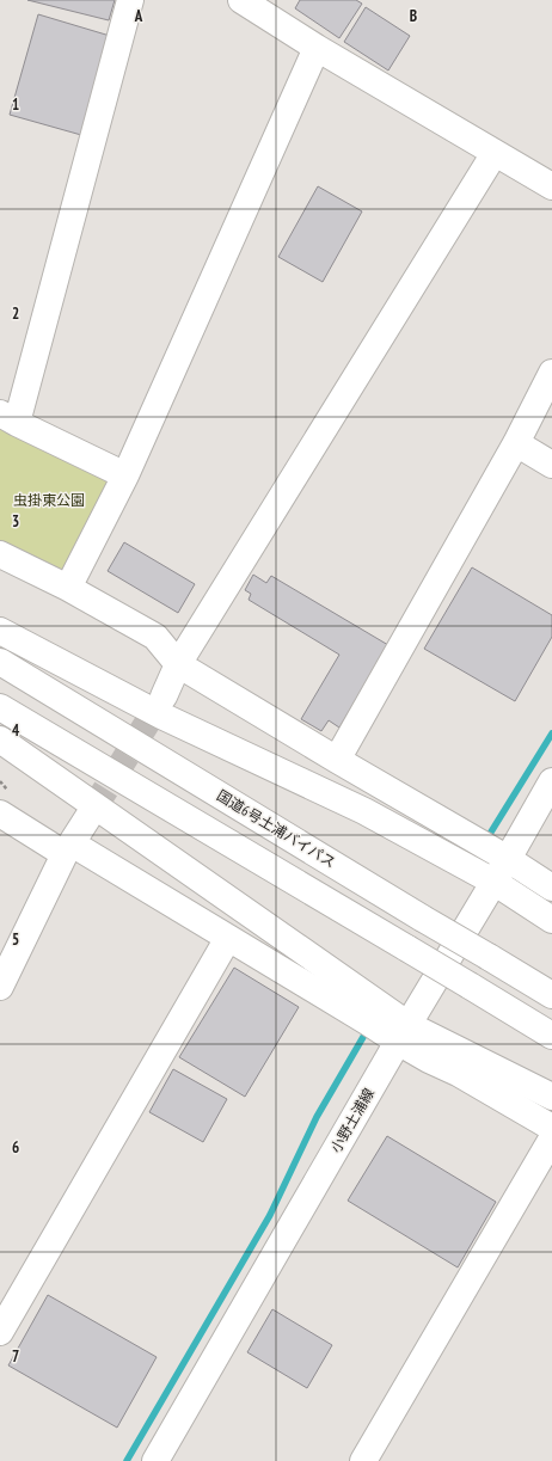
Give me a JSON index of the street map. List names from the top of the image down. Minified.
{"streets":{"main road":["国道6号土浦バイパス","小野土浦線"]},"parks":["虫掛東公園"],"grid":{"columns":["A","B"],"rows":["1","2","3","4","5","6","7"]}}
